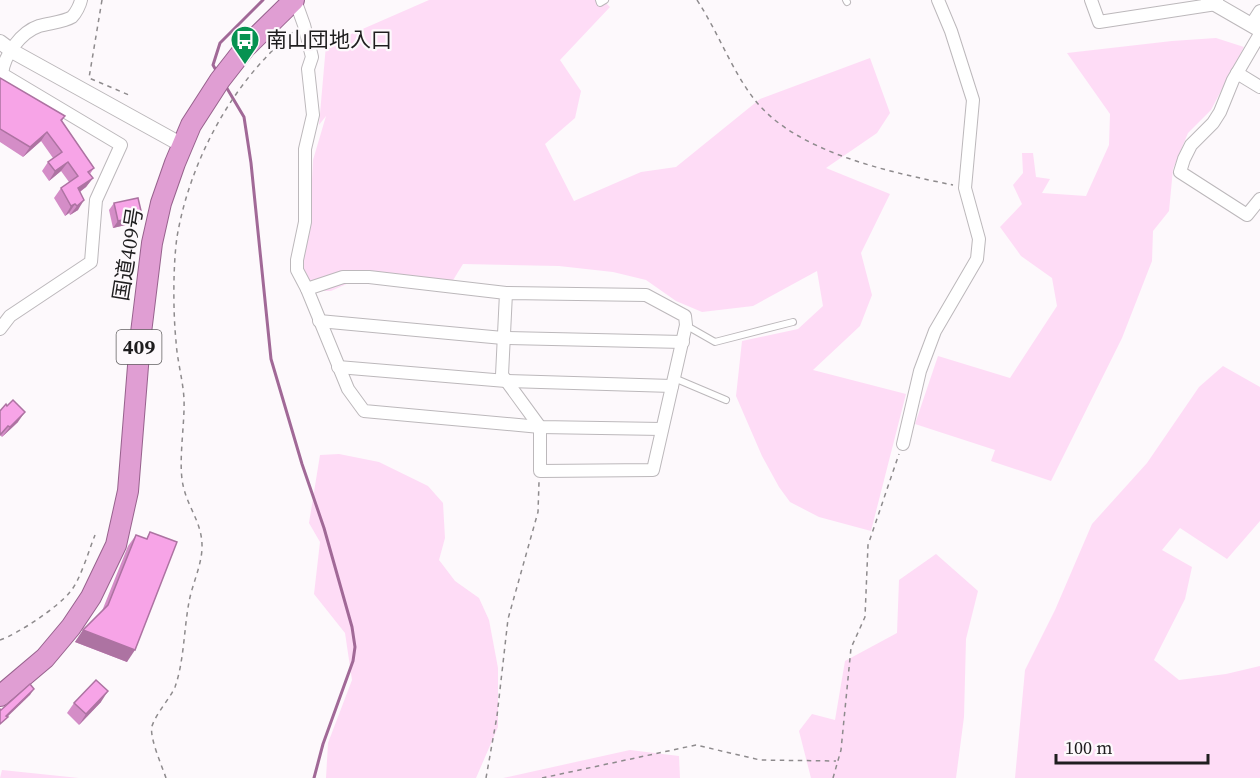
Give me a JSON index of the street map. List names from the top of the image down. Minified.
{"streets":{"highway":["国道409号","409"]},"places":{"bus stop":["南山団地入口"]},"scale_bar":"100 m"}
